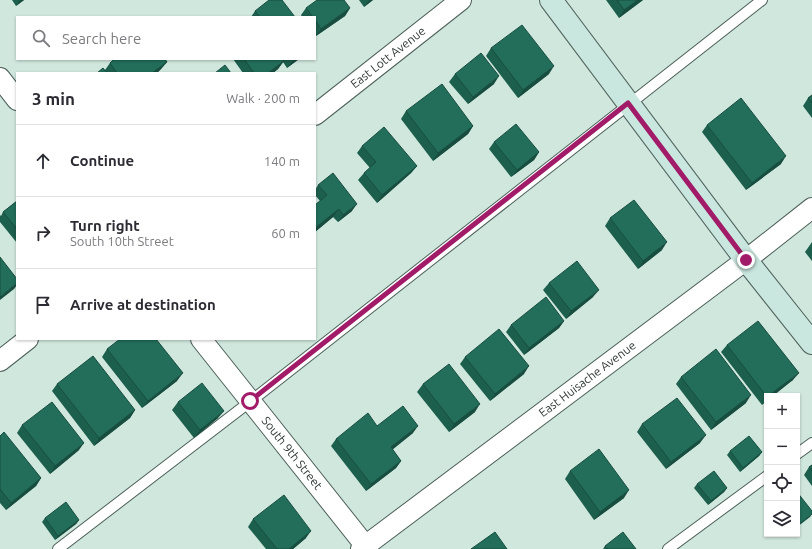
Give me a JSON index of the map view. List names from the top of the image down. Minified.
{"streets":{"street":["East Lott Avenue","East Huisache Avenue","South 9th Street"]},"crossings":[["East Huisache Avenue","South 9th Street"]],"page":{"search":"Search here","heading":["3 min","Walk · 200 m"],"list":[["Continue","140 m"],["Turn right","South 10th Street","60 m"],"Arrive at destination"],"map_buttons":["+","−"]}}
